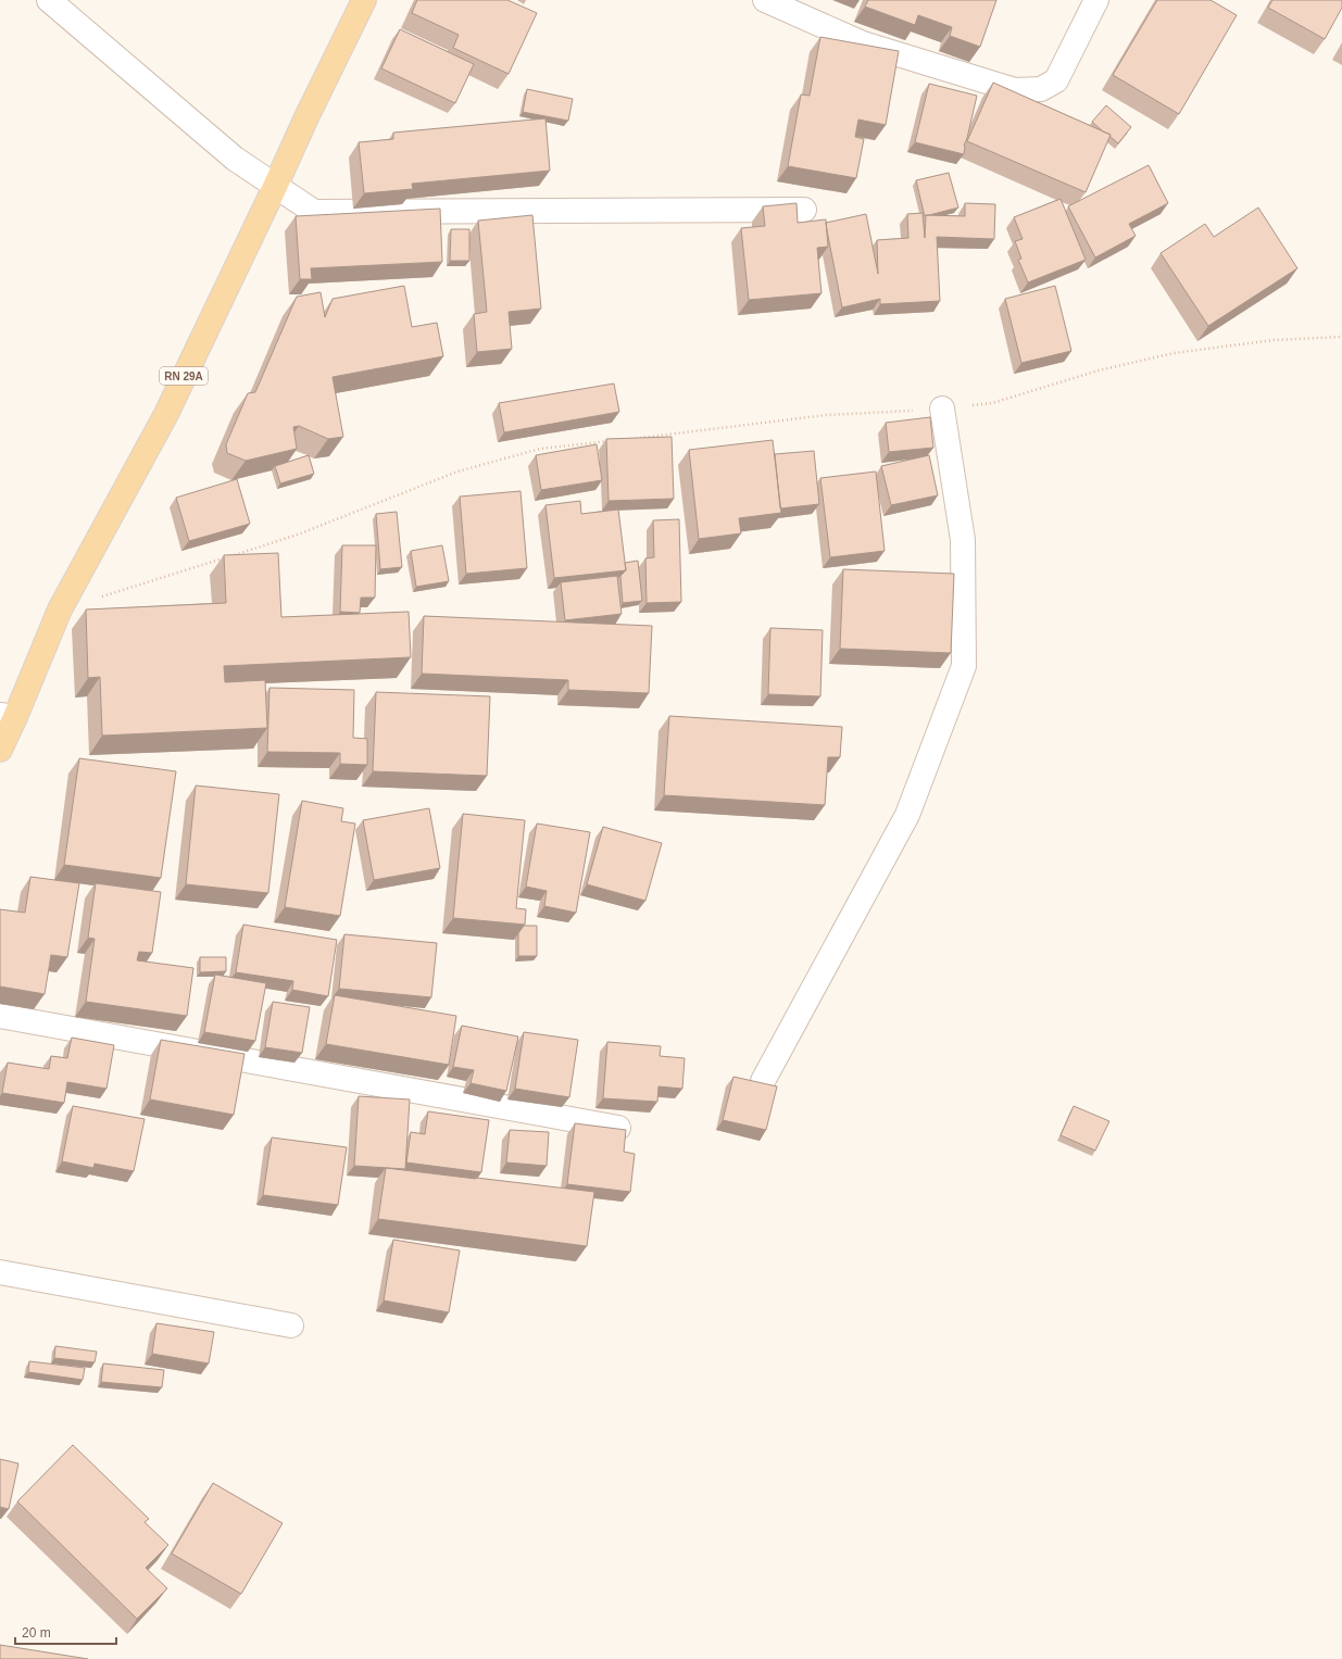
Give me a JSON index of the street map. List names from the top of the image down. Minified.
{"streets":{"main road":["RN 29A"]},"scale_bar":"20 m"}
